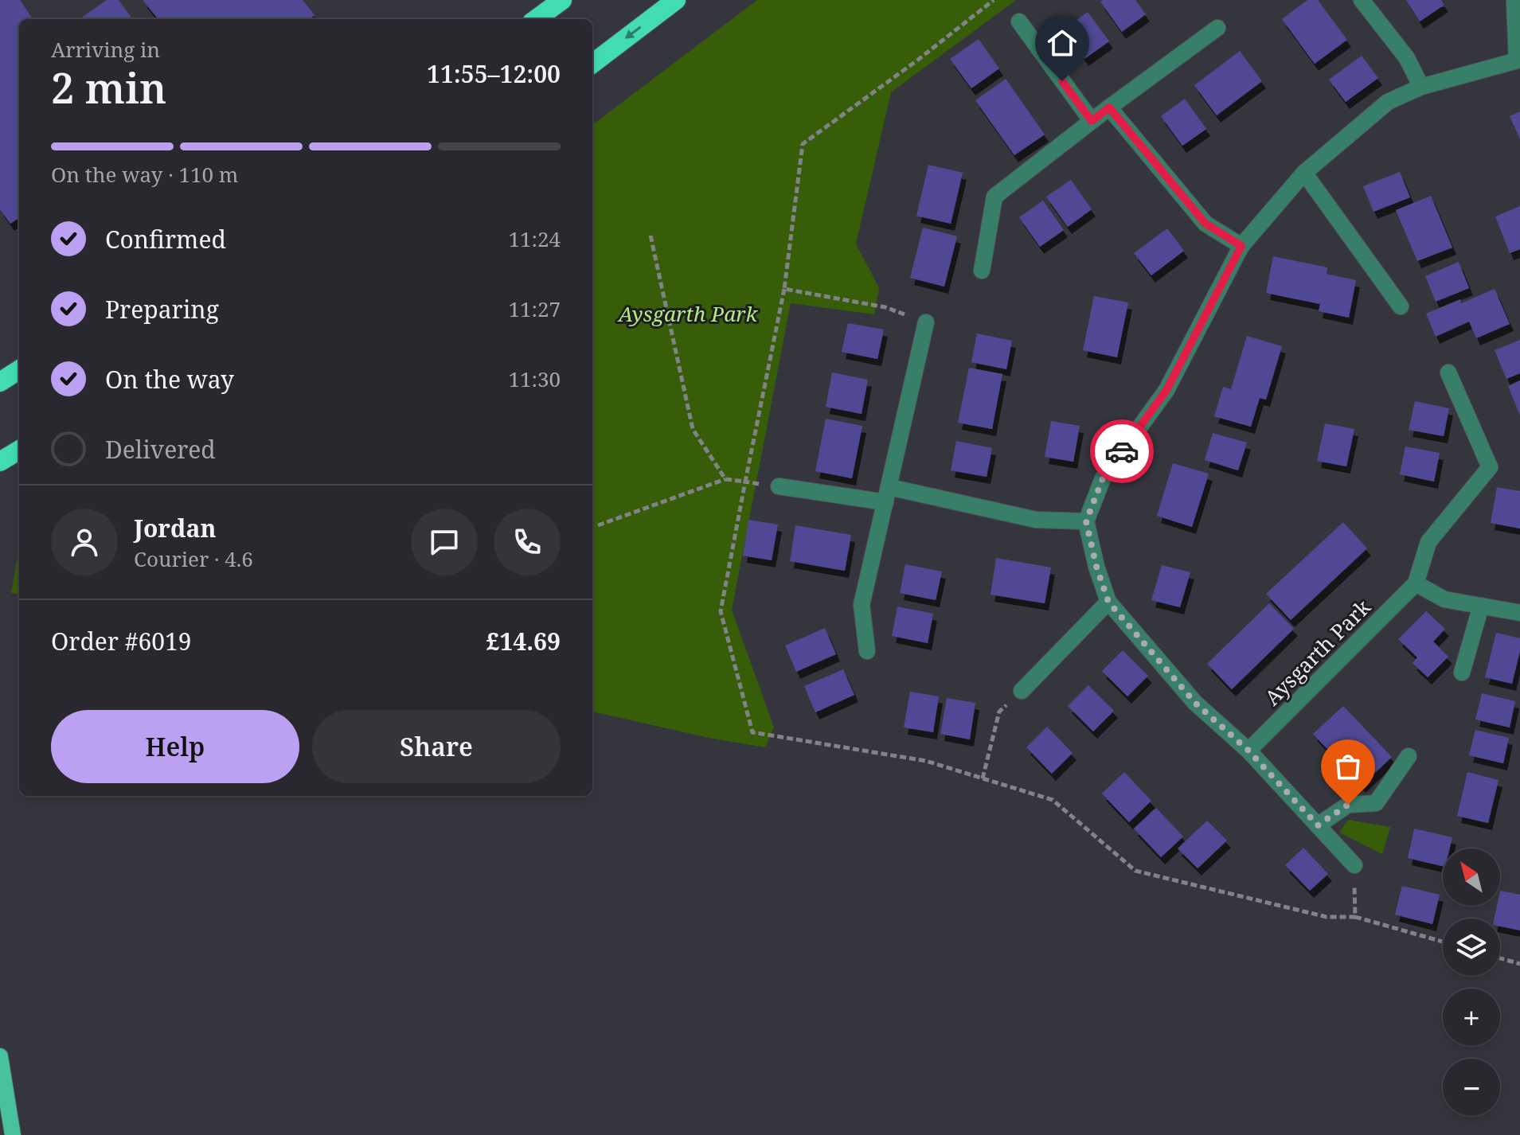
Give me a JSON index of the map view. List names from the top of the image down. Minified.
{"streets":{"street":["Aysgarth Park"]},"parks":["Aysgarth Park"],"north":"top left","page":{"heading":["2 min","Arriving in","11:55–12:00"],"panel":["Jordan","Courier · 4.6","Order #6019","£14.69"],"bar":"On the way · 110 m","list":[["Confirmed","11:24"],["Preparing","11:27"],["On the way","11:30"],"Delivered"],"buttons":["Help","Share"],"map_buttons":["+","−"]}}
